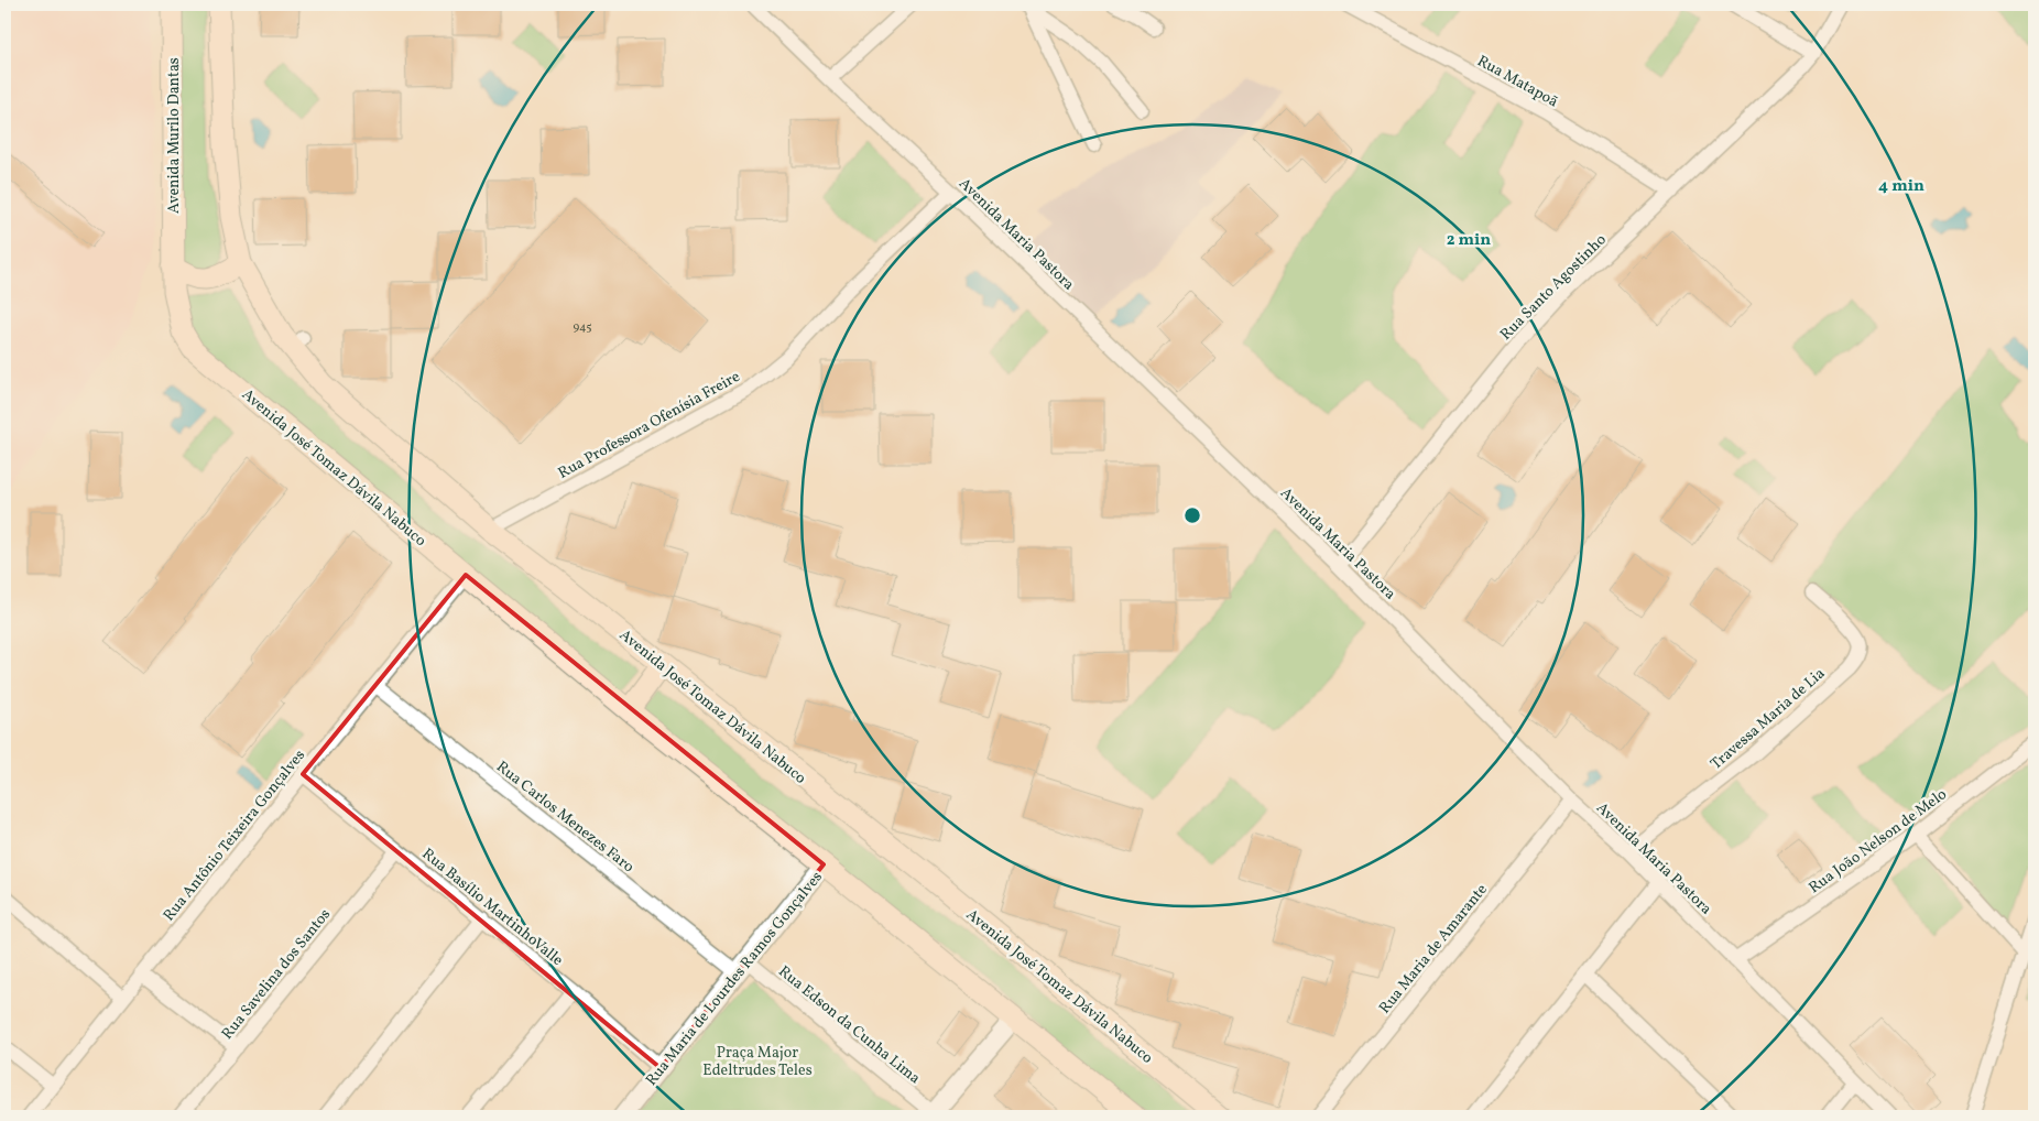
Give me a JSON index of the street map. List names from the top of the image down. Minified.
{"streets":{"main road":["Avenida Murilo Dantas","Avenida José Tomaz Dávila Nabuco"],"street":["Rua Matapoã","Avenida Maria Pastora","Rua Santo Agostinho","Rua Professora Ofenísia Freire","Travessa Maria de Lia","Rua Carlos Menezes Faro","Rua Antônio Teixeira Gonçalves","Rua João Nelson de Melo","Rua Basílio MartinhoValle","Rua Maria de Amarante","Rua Savelina dos Santos","Rua Maria de Lourdes Ramos Gonçalves","Rua Edson da Cunha Lima"]},"crossings":[["Rua Matapoã","Rua Santo Agostinho"],["Avenida Murilo Dantas","Avenida José Tomaz Dávila Nabuco"],["Avenida Maria Pastora","Rua Santo Agostinho"],["Avenida Maria Pastora","Rua Professora Ofenísia Freire"],["Avenida Maria Pastora","Travessa Maria de Lia"],["Avenida Maria Pastora","Rua João Nelson de Melo"],["Avenida Maria Pastora","Rua Maria de Amarante"],["Rua Professora Ofenísia Freire","Avenida José Tomaz Dávila Nabuco"],["Avenida José Tomaz Dávila Nabuco","Rua Antônio Teixeira Gonçalves"],["Avenida José Tomaz Dávila Nabuco","Rua Maria de Lourdes Ramos Gonçalves"],["Rua Carlos Menezes Faro","Rua Antônio Teixeira Gonçalves"],["Rua Carlos Menezes Faro","Rua Maria de Lourdes Ramos Gonçalves"],["Rua Carlos Menezes Faro","Rua Edson da Cunha Lima"],["Rua Antônio Teixeira Gonçalves","Rua Basílio MartinhoValle"],["Rua Basílio MartinhoValle","Rua Savelina dos Santos"],["Rua Basílio MartinhoValle","Rua Maria de Lourdes Ramos Gonçalves"],["Rua Maria de Lourdes Ramos Gonçalves","Rua Edson da Cunha Lima"]],"parks":["Praça Major Edeltrudes Teles"],"house_numbers":["945"],"rings":["4 min","2 min"]}
